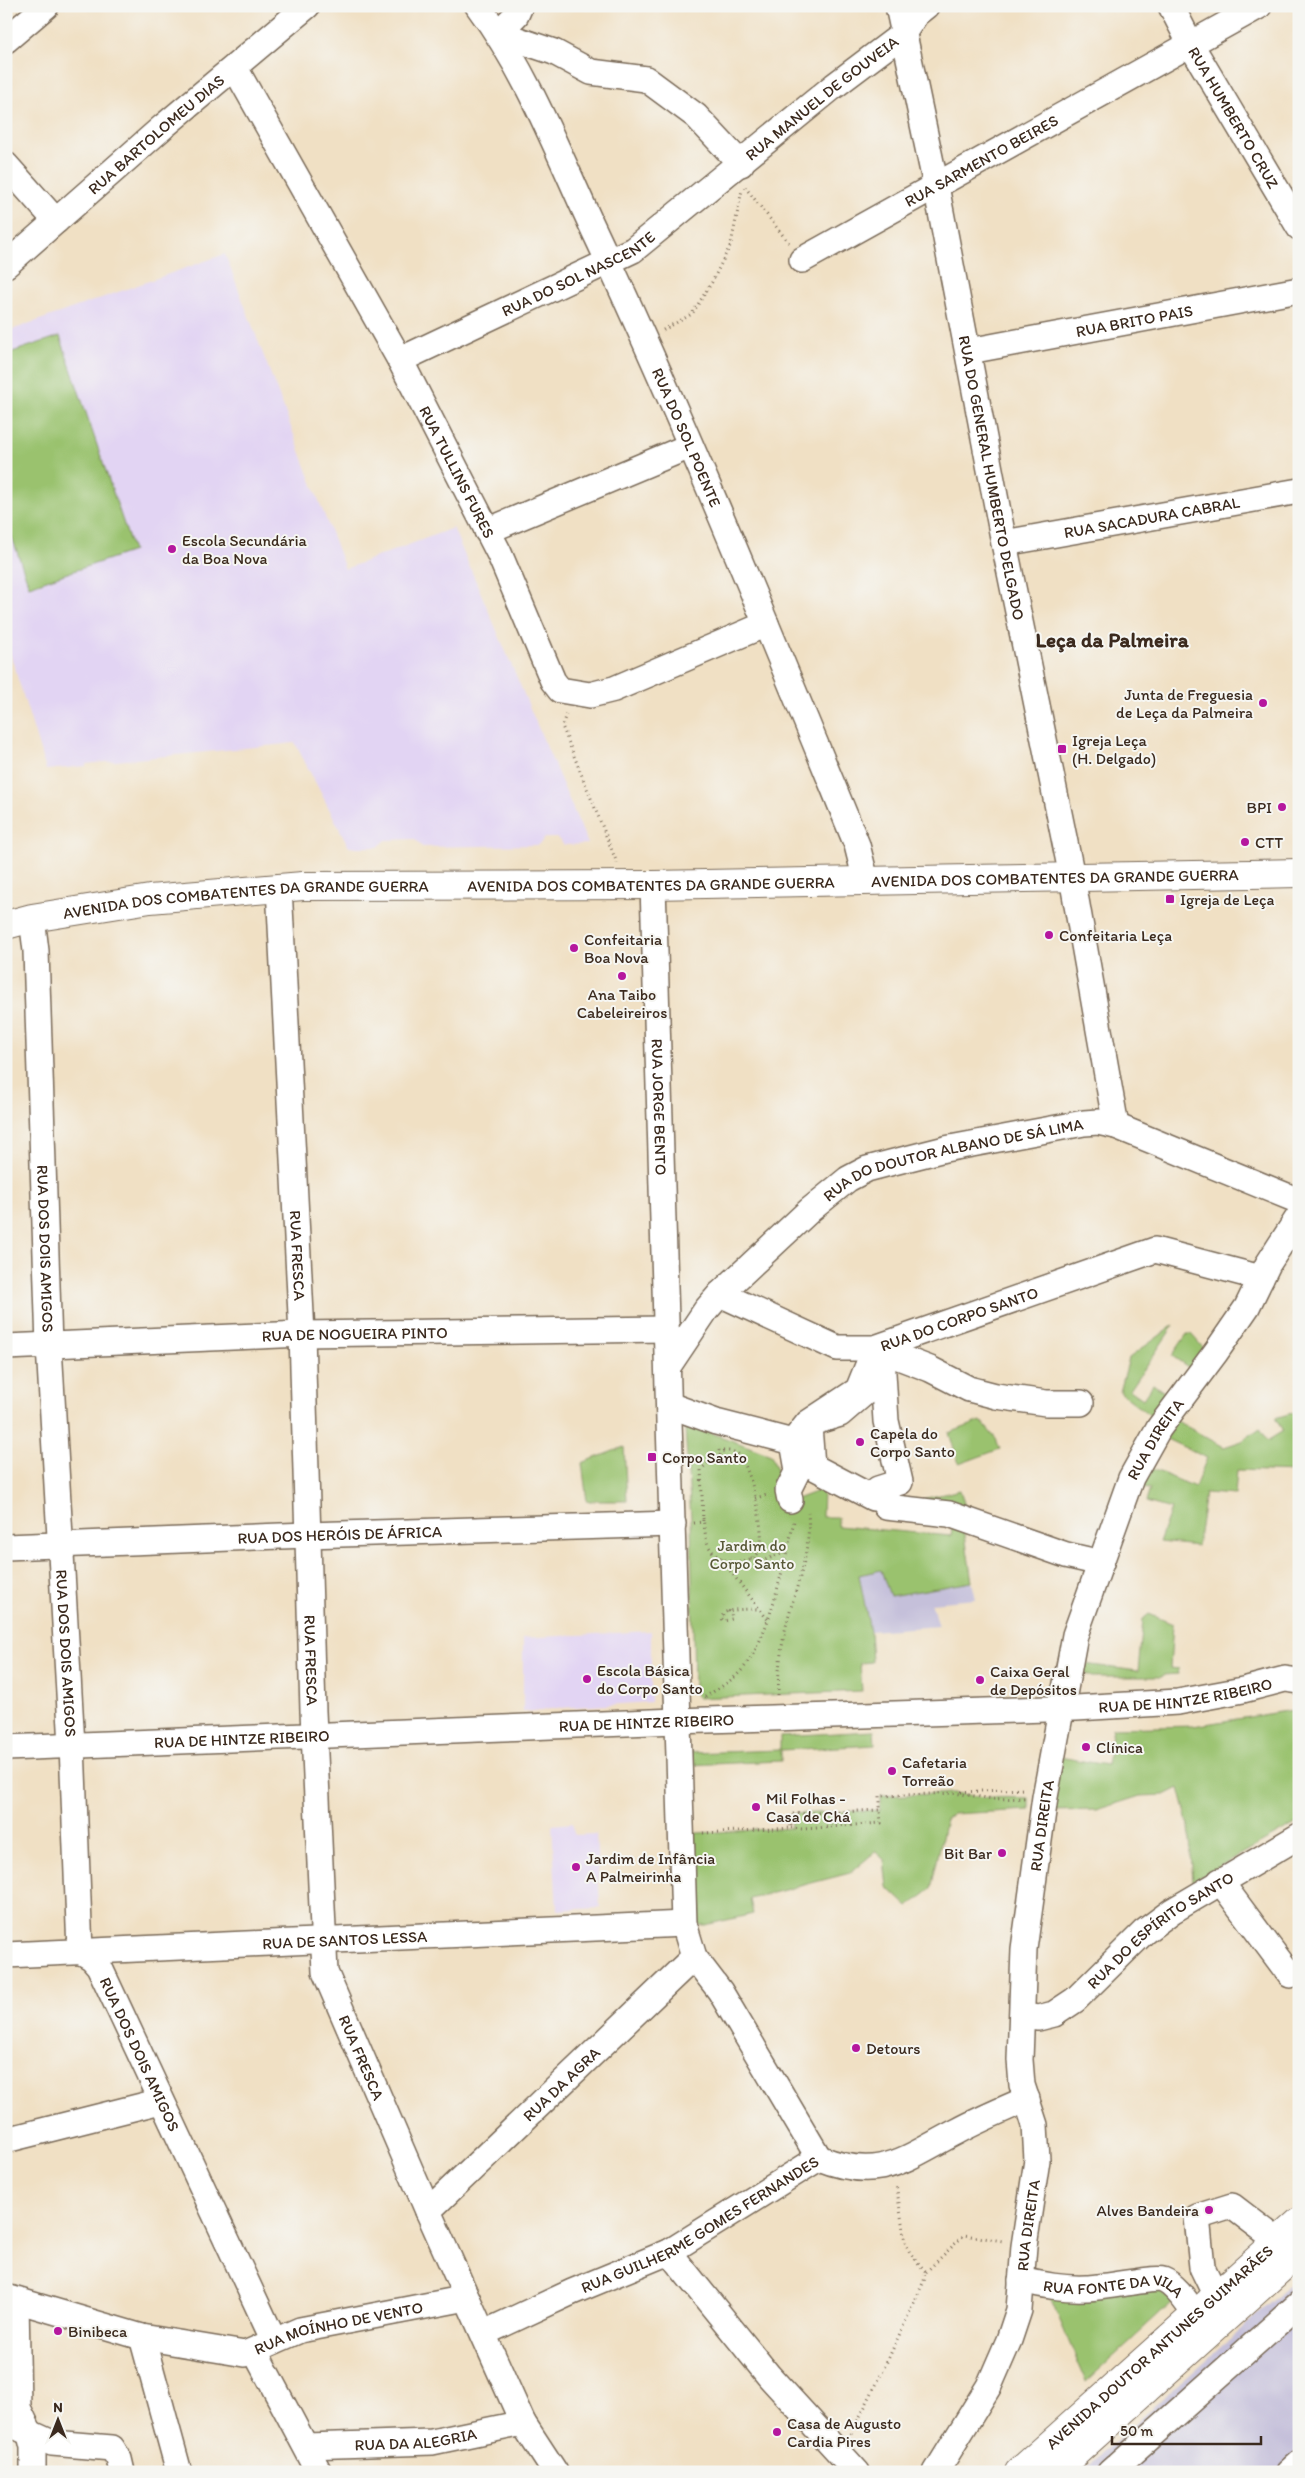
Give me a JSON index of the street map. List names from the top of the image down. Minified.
{"streets":{"main road":["AVENIDA DOS COMBATENTES DA GRANDE GUERRA","AVENIDA DOUTOR ANTUNES GUIMARÃES"],"street":["RUA MANUEL DE GOUVEIA","RUA HUMBERTO CRUZ","RUA BARTOLOMEU DIAS","RUA SARMENTO BEIRES","RUA DO SOL NASCENTE","RUA BRITO PAIS","RUA DO SOL POENTE","RUA TULLINS FURES","RUA DO GENERAL HUMBERTO DELGADO","RUA SACADURA CABRAL","RUA JORGE BENTO","RUA DO DOUTOR ALBANO DE SÁ LIMA","RUA DOS DOIS AMIGOS","RUA FRESCA","RUA DO CORPO SANTO","RUA DE NOGUEIRA PINTO","RUA DIREITA","RUA DOS HERÓIS DE ÁFRICA","RUA DE HINTZE RIBEIRO","RUA DO ESPÍRITO SANTO","RUA DE SANTOS LESSA","RUA DA AGRA","RUA GUILHERME GOMES FERNANDES","RUA FONTE DA VILA","RUA MOÍNHO DE VENTO","RUA DA ALEGRIA"]},"crossings":[["RUA MANUEL DE GOUVEIA","RUA DO SOL NASCENTE"],["RUA MANUEL DE GOUVEIA","RUA DO GENERAL HUMBERTO DELGADO"],["RUA HUMBERTO CRUZ","RUA SARMENTO BEIRES"],["RUA BARTOLOMEU DIAS","RUA TULLINS FURES"],["RUA SARMENTO BEIRES","RUA DO GENERAL HUMBERTO DELGADO"],["RUA DO SOL NASCENTE","RUA DO SOL POENTE"],["RUA DO SOL NASCENTE","RUA TULLINS FURES"],["RUA BRITO PAIS","RUA DO GENERAL HUMBERTO DELGADO"],["RUA DO SOL POENTE","AVENIDA DOS COMBATENTES DA GRANDE GUERRA"],["RUA DO GENERAL HUMBERTO DELGADO","RUA SACADURA CABRAL"],["RUA DO GENERAL HUMBERTO DELGADO","AVENIDA DOS COMBATENTES DA GRANDE GUERRA"],["RUA DO GENERAL HUMBERTO DELGADO","RUA DO DOUTOR ALBANO DE SÁ LIMA"],["AVENIDA DOS COMBATENTES DA GRANDE GUERRA","RUA JORGE BENTO"],["AVENIDA DOS COMBATENTES DA GRANDE GUERRA","RUA DOS DOIS AMIGOS"],["AVENIDA DOS COMBATENTES DA GRANDE GUERRA","RUA FRESCA"],["RUA JORGE BENTO","RUA DE NOGUEIRA PINTO"],["RUA DOS DOIS AMIGOS","RUA DE NOGUEIRA PINTO"],["RUA DOS DOIS AMIGOS","RUA DOS HERÓIS DE ÁFRICA"],["RUA DOS DOIS AMIGOS","RUA DE HINTZE RIBEIRO"],["RUA DOS DOIS AMIGOS","RUA DE SANTOS LESSA"],["RUA DOS DOIS AMIGOS","RUA MOÍNHO DE VENTO"],["RUA FRESCA","RUA DE NOGUEIRA PINTO"],["RUA FRESCA","RUA DOS HERÓIS DE ÁFRICA"],["RUA FRESCA","RUA DE HINTZE RIBEIRO"],["RUA FRESCA","RUA DE SANTOS LESSA"],["RUA FRESCA","RUA DA AGRA"],["RUA FRESCA","RUA GUILHERME GOMES FERNANDES"],["RUA FRESCA","RUA MOÍNHO DE VENTO"],["RUA FRESCA","RUA DA ALEGRIA"],["RUA DO CORPO SANTO","RUA DIREITA"],["RUA DIREITA","RUA DE HINTZE RIBEIRO"],["RUA DIREITA","RUA DO ESPÍRITO SANTO"],["RUA DIREITA","RUA GUILHERME GOMES FERNANDES"],["RUA DIREITA","RUA FONTE DA VILA"],["RUA FONTE DA VILA","AVENIDA DOUTOR ANTUNES GUIMARÃES"]],"districts":["Leça da Palmeira"],"parks":["Jardim do Corpo Santo"],"places":{"other":["Escola Secundária da Boa Nova","Junta de Freguesia de Leça da Palmeira","BPI","CTT","Confeitaria Leça","Confeitaria Boa Nova","Ana Taibo Cabeleireiros","Capela do Corpo Santo","Escola Básica do Corpo Santo","Caixa Geral de Depósitos","Clínica","Cafetaria Torreão","Mil Folhas - Casa de Chá","Bit Bar","Jardim de Infância A Palmeirinha","Detours","Alves Bandeira","Binibeca","Casa de Augusto Cardia Pires"],"transit":["Igreja Leça (H. Delgado)","Igreja de Leça","Corpo Santo"]},"scale_bar":"50 m","north":"top"}
